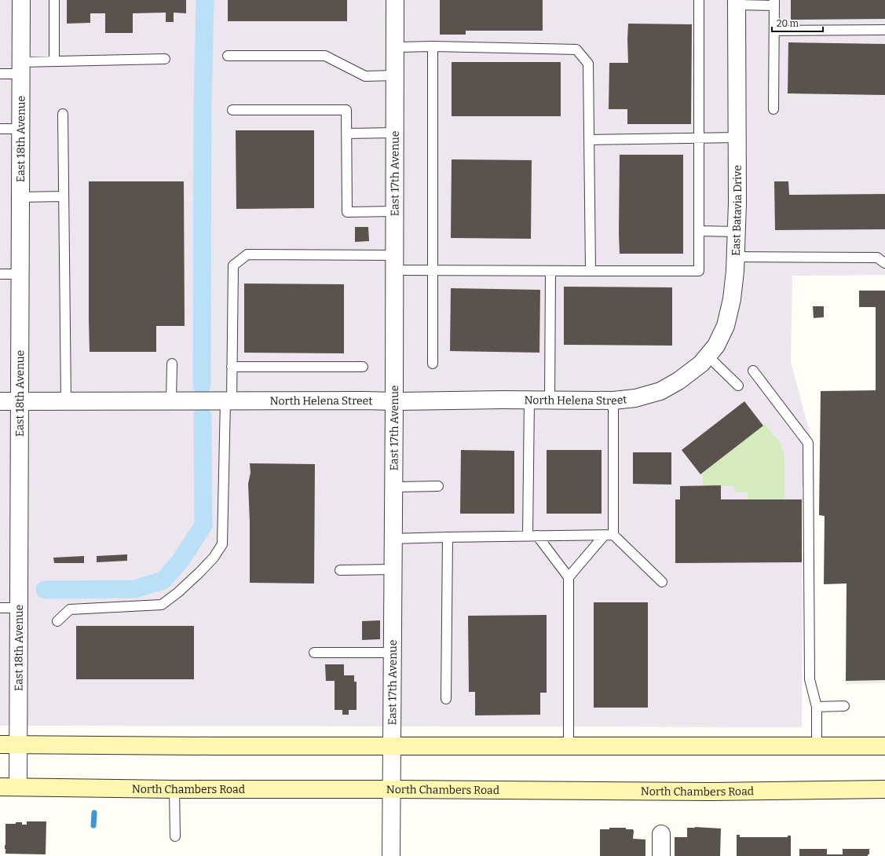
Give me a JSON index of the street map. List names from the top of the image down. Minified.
{"streets":{"main road":["North Chambers Road"],"street":["East 18th Avenue","East 17th Avenue","East Batavia Drive","North Helena Street"]},"crossings":[["East 18th Avenue","North Helena Street"],["East 18th Avenue","North Chambers Road"],["East 17th Avenue","North Helena Street"],["East 17th Avenue","North Chambers Road"],["East Batavia Drive","North Helena Street"]],"scale_bar":"20 m"}
